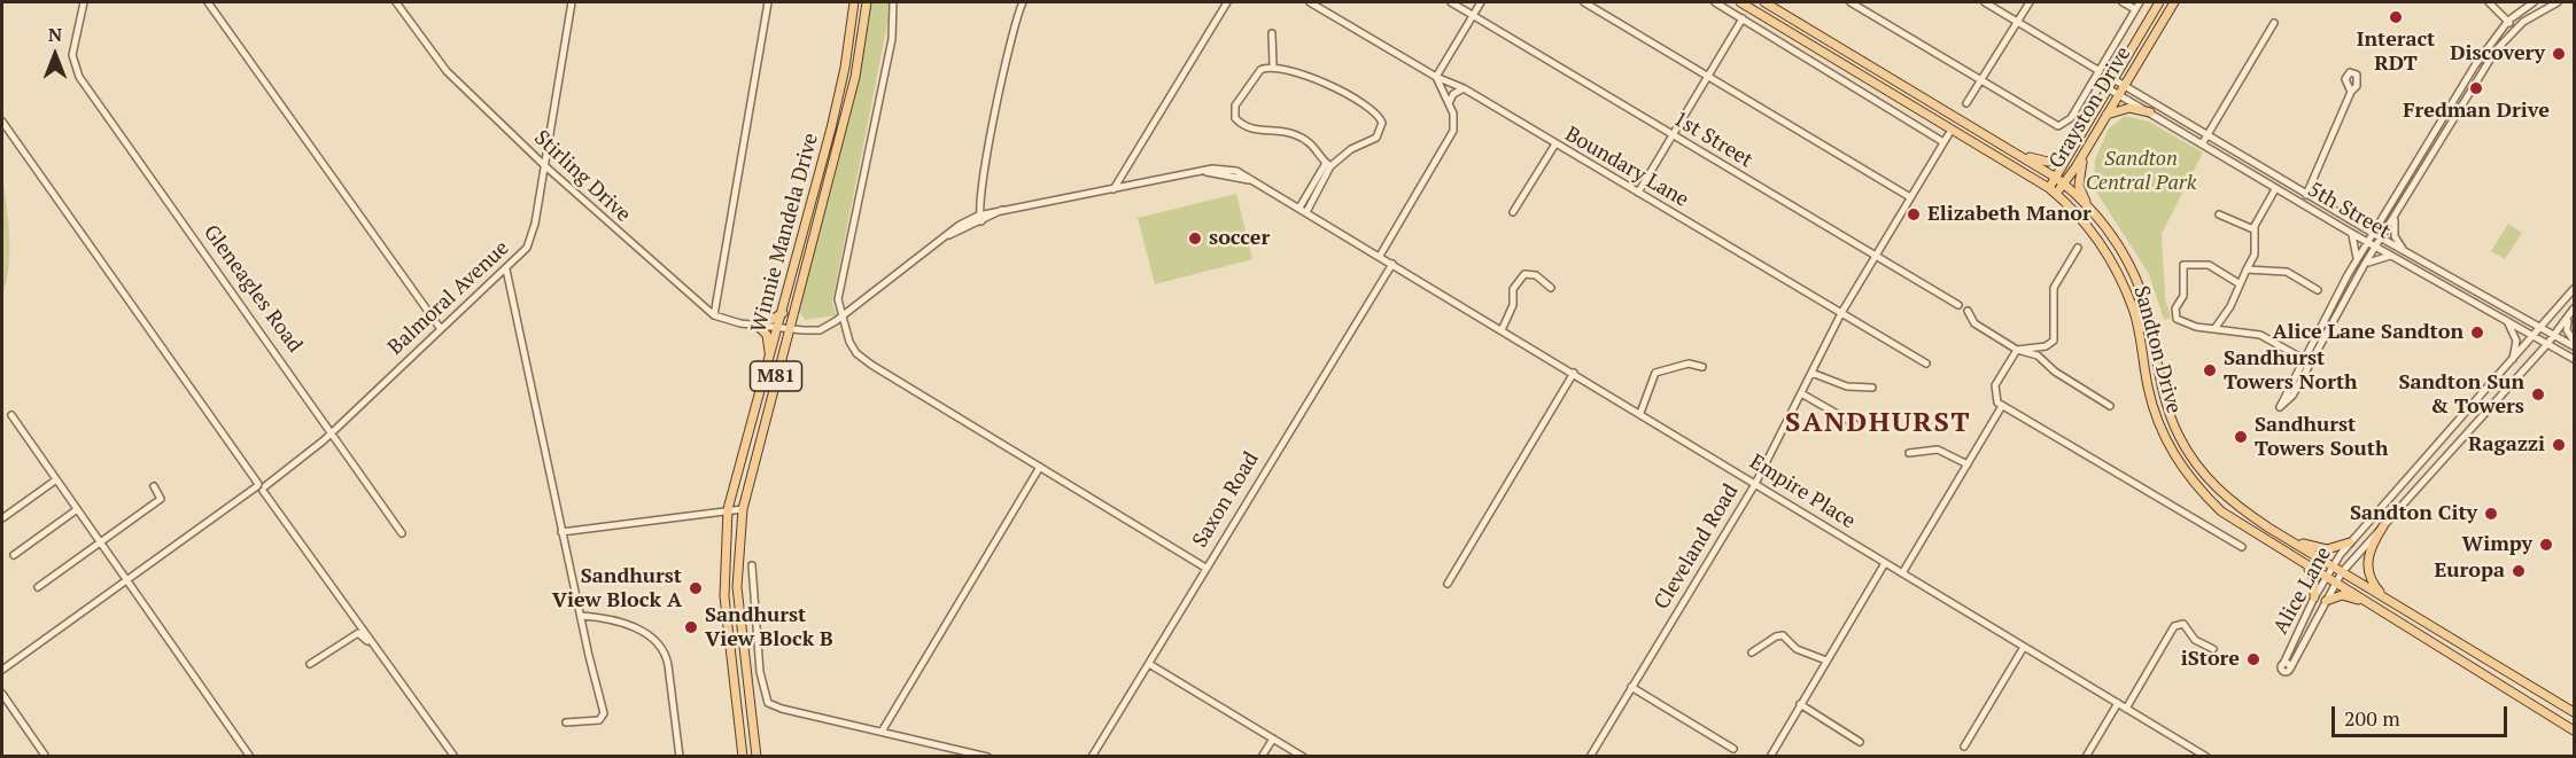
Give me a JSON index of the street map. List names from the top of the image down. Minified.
{"streets":{"main road":["Grayston Drive","Winnie Mandela Drive","Sandton Drive","M81"],"street":["1st Street","Boundary Lane","Stirling Drive","5th Street","Gleneagles Road","Balmoral Avenue","Empire Place","Saxon Road","Cleveland Road","Alice Lane"]},"crossings":[["Grayston Drive","5th Street"],["Grayston Drive","Sandton Drive"],["1st Street","Cleveland Road"],["Boundary Lane","Cleveland Road"],["Stirling Drive","Winnie Mandela Drive"],["Stirling Drive","Balmoral Avenue"],["Stirling Drive","Empire Place"],["5th Street","Alice Lane"],["Gleneagles Road","Balmoral Avenue"],["Sandton Drive","Cleveland Road"],["Sandton Drive","Alice Lane"],["Empire Place","Saxon Road"],["Empire Place","Cleveland Road"]],"districts":["SANDHURST"],"parks":["Sandton Central Park"],"places":["Interact RDT","Discovery","Fredman Drive","Elizabeth Manor","soccer","Alice Lane Sandton","Sandhurst Towers North","Sandton Sun & Towers","Sandhurst Towers South","Ragazzi","Sandton City","Wimpy","Europa","Sandhurst View Block A","Sandhurst View Block B","iStore"],"scale_bar":"200 m","north":"top"}
